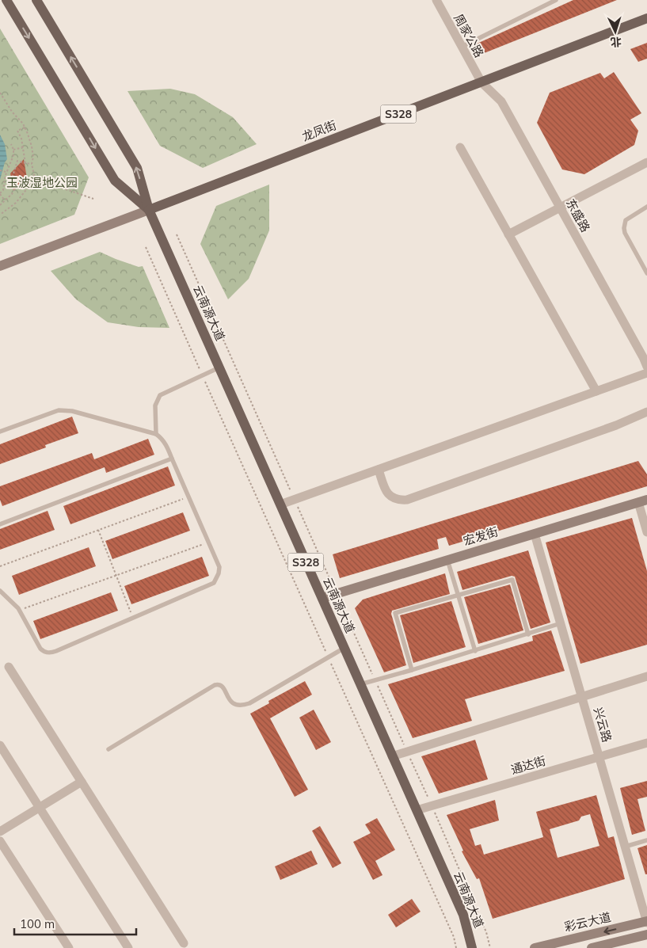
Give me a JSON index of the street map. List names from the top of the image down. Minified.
{"streets":{"main road":["S328","龙凤街","云南源大道"],"street":["周家公路","东盛路","宏发街","兴云路","通达街","彩云大道"]},"crossings":[["周家公路","龙凤街"],["周家公路","东盛路"],["龙凤街","东盛路"],["龙凤街","云南源大道"],["云南源大道","宏发街"],["云南源大道","通达街"],["宏发街","兴云路"],["兴云路","通达街"],["兴云路","彩云大道"]],"parks":["玉波湿地公园"],"scale_bar":"100 m","north":"bottom"}
